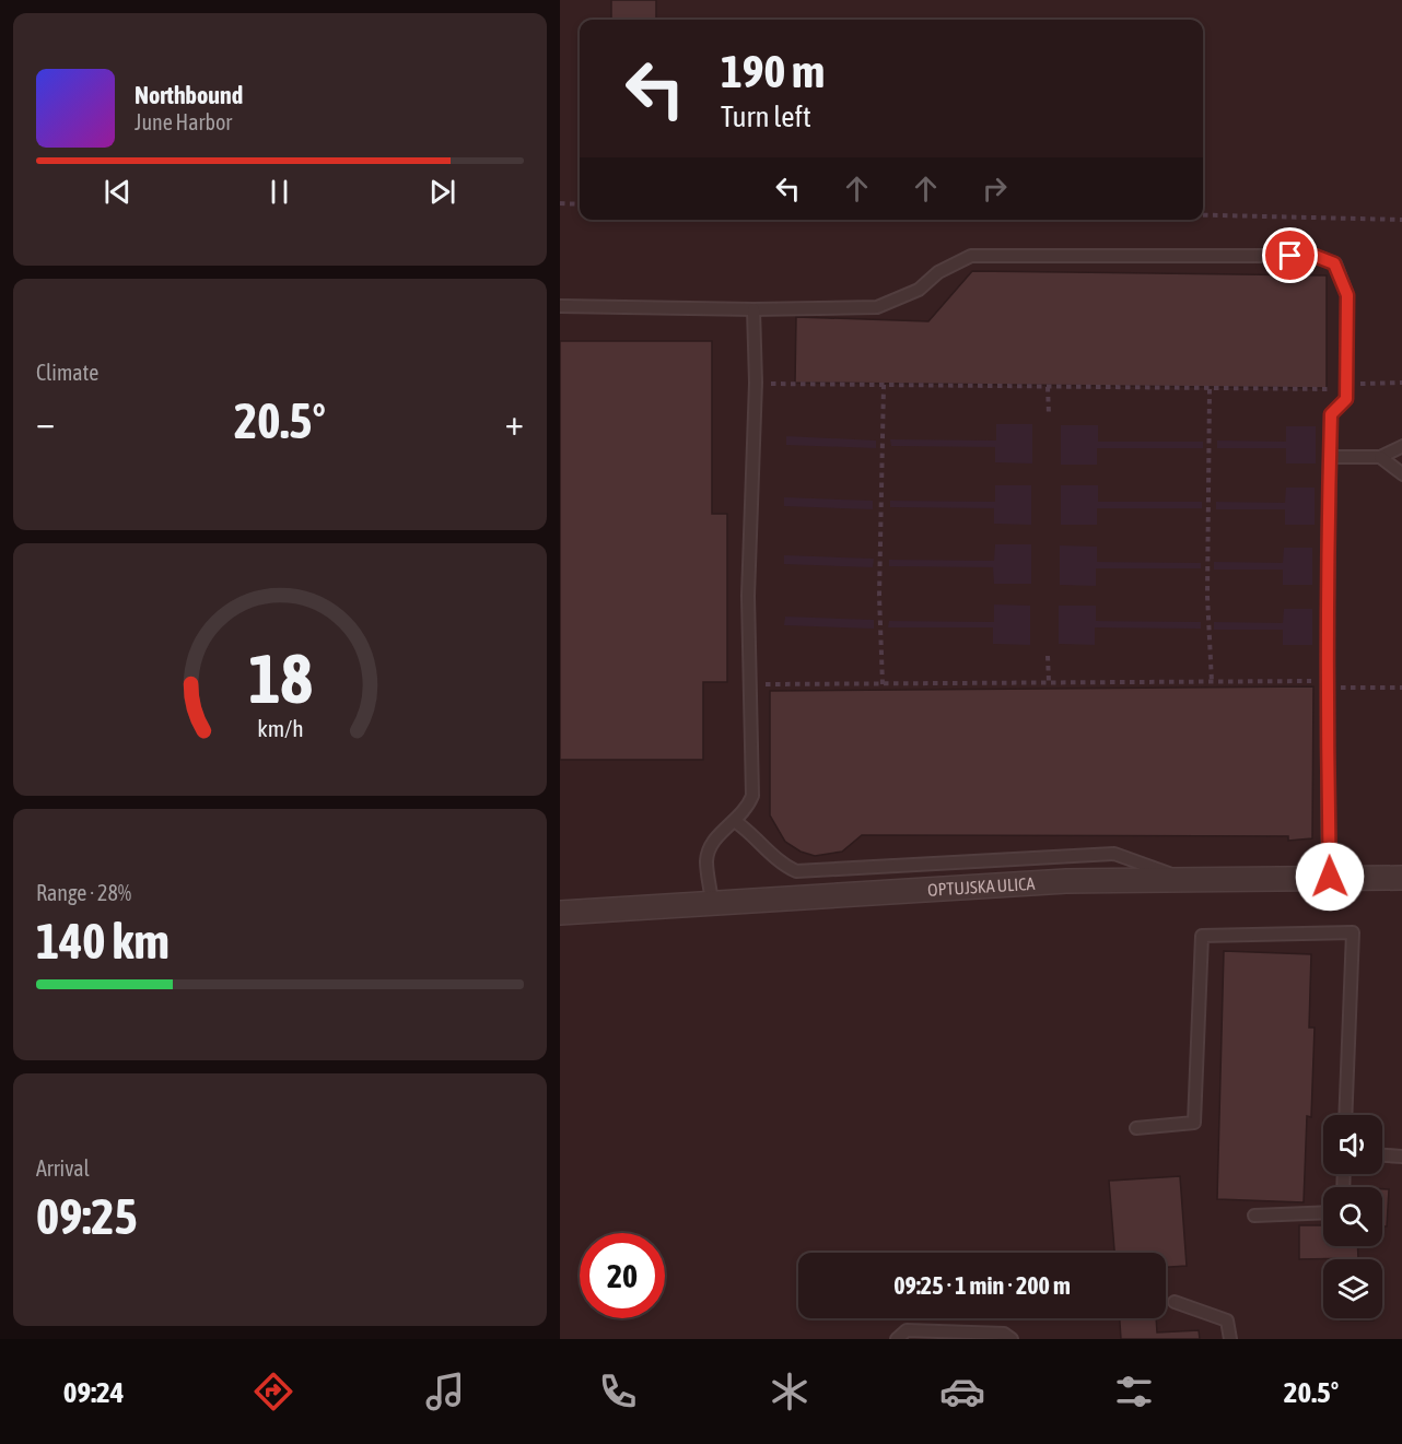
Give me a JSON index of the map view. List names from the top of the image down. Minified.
{"streets":{"street":["OPTUJSKA ULICA"]},"page":{"turn":["190 m","Turn left"],"song":["Northbound","June Harbor"],"tile":["Climate",["Range · 28%","140 km"],["Arrival","09:25"]],"heat":["−","20.5°","+"],"limit":"20","trip":"09:25 · 1 min · 200 m","tabs":["09:24","20.5°"],"gauge":["18","km/h"]}}
